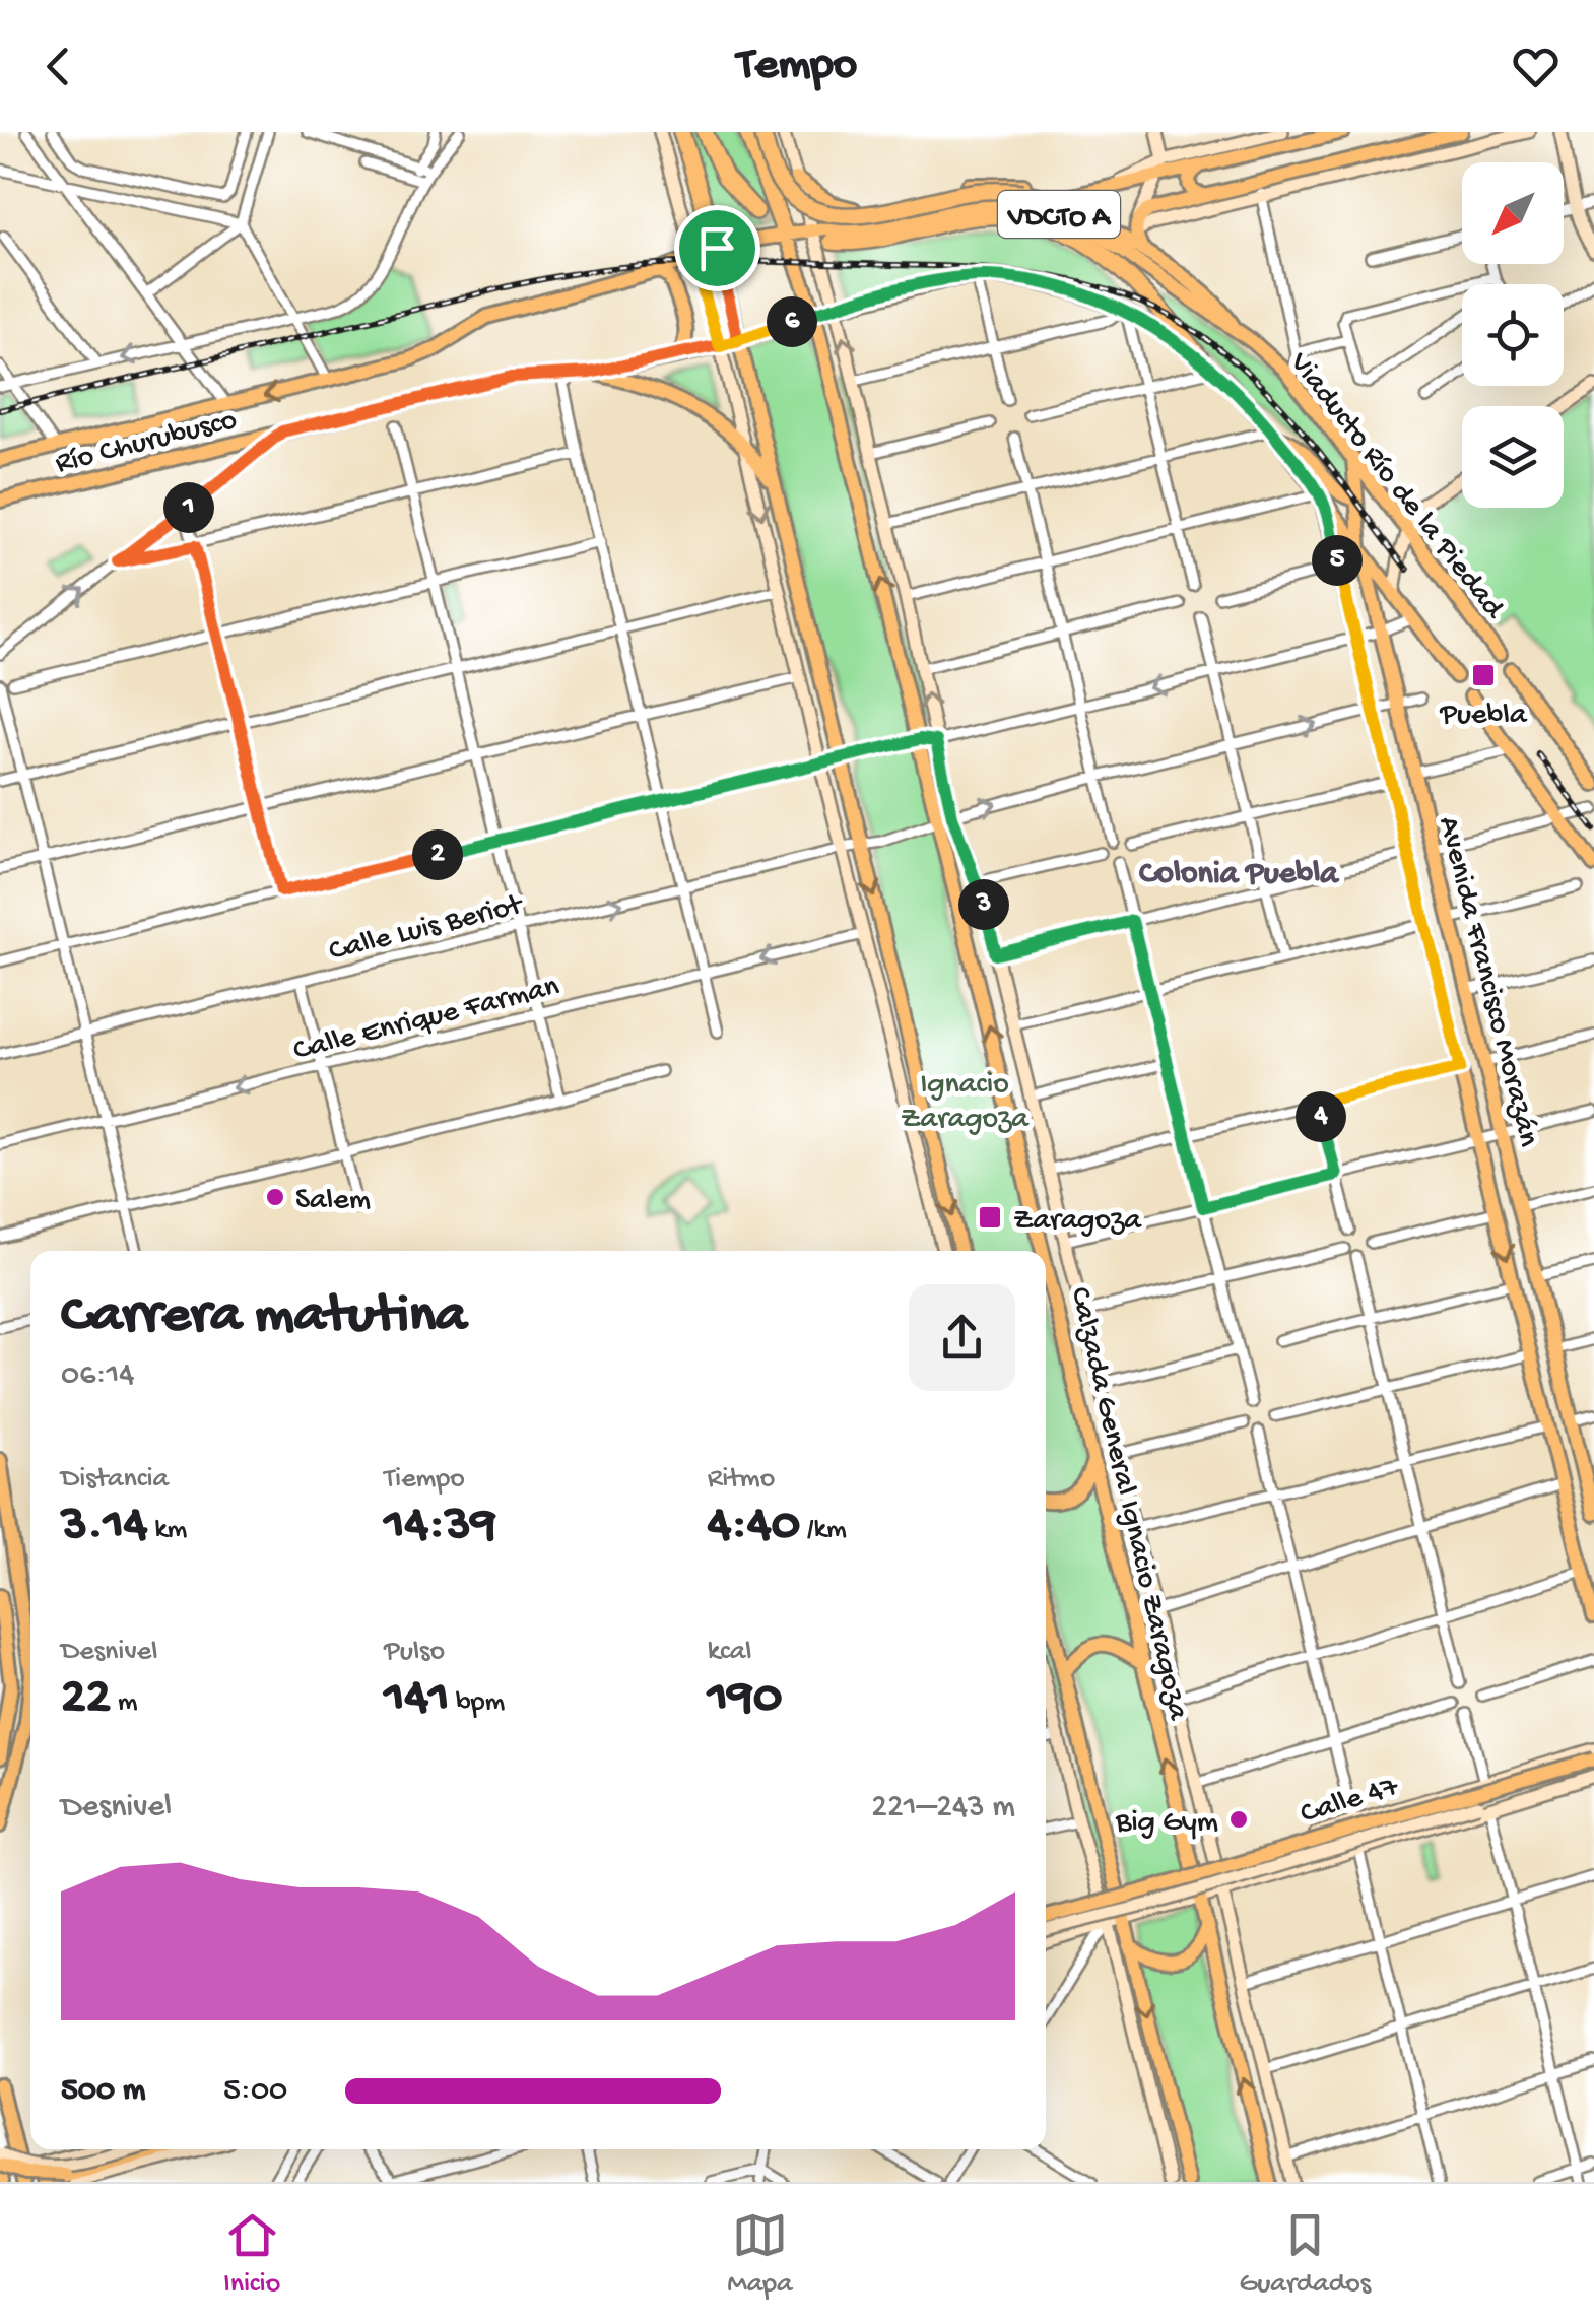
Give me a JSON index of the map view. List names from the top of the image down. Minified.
{"streets":{"highway":["Calzada General Ignacio Zaragoza"],"main road":["VDCTO A","Río Churubusco","Viaducto Río de la Piedad","Avenida Francisco Morazán","Calle 47"],"street":["Calle Luis Beriot","Calle Enrique Farman"]},"crossings":[["VDCTO A","Río Churubusco"],["VDCTO A","Avenida Francisco Morazán"],["VDCTO A","Calzada General Ignacio Zaragoza"],["Río Churubusco","Viaducto Río de la Piedad"],["Río Churubusco","Calzada General Ignacio Zaragoza"],["Viaducto Río de la Piedad","Avenida Francisco Morazán"],["Viaducto Río de la Piedad","Calzada General Ignacio Zaragoza"],["Calle Luis Beriot","Avenida Francisco Morazán"],["Calle Luis Beriot","Calzada General Ignacio Zaragoza"],["Calzada General Ignacio Zaragoza","Calle 47"]],"one_way":["Calle Enrique Farman","Calzada General Ignacio Zaragoza"],"districts":["Colonia Puebla"],"parks":["Ignacio Zaragoza"],"places":{"transit":["Puebla","Zaragoza"],"other":["Salem","Big Gym"]},"north":"bottom left","page":{"header":"Tempo","pins":["6","1","5","2","3","4"],"heading":["Carrera matutina","06:14"],"stats":[["Distancia","3.14 km"],["Tiempo","14:39"],["Ritmo","4:40 /km"],["Desnivel","22 m"],["Pulso","141 bpm"],["kcal","190"]],"chart":["Desnivel","221–243 m"],"list":[{"name":"500 m","note":"5:00"}],"tabs":["Inicio","Mapa","Guardados"]}}
